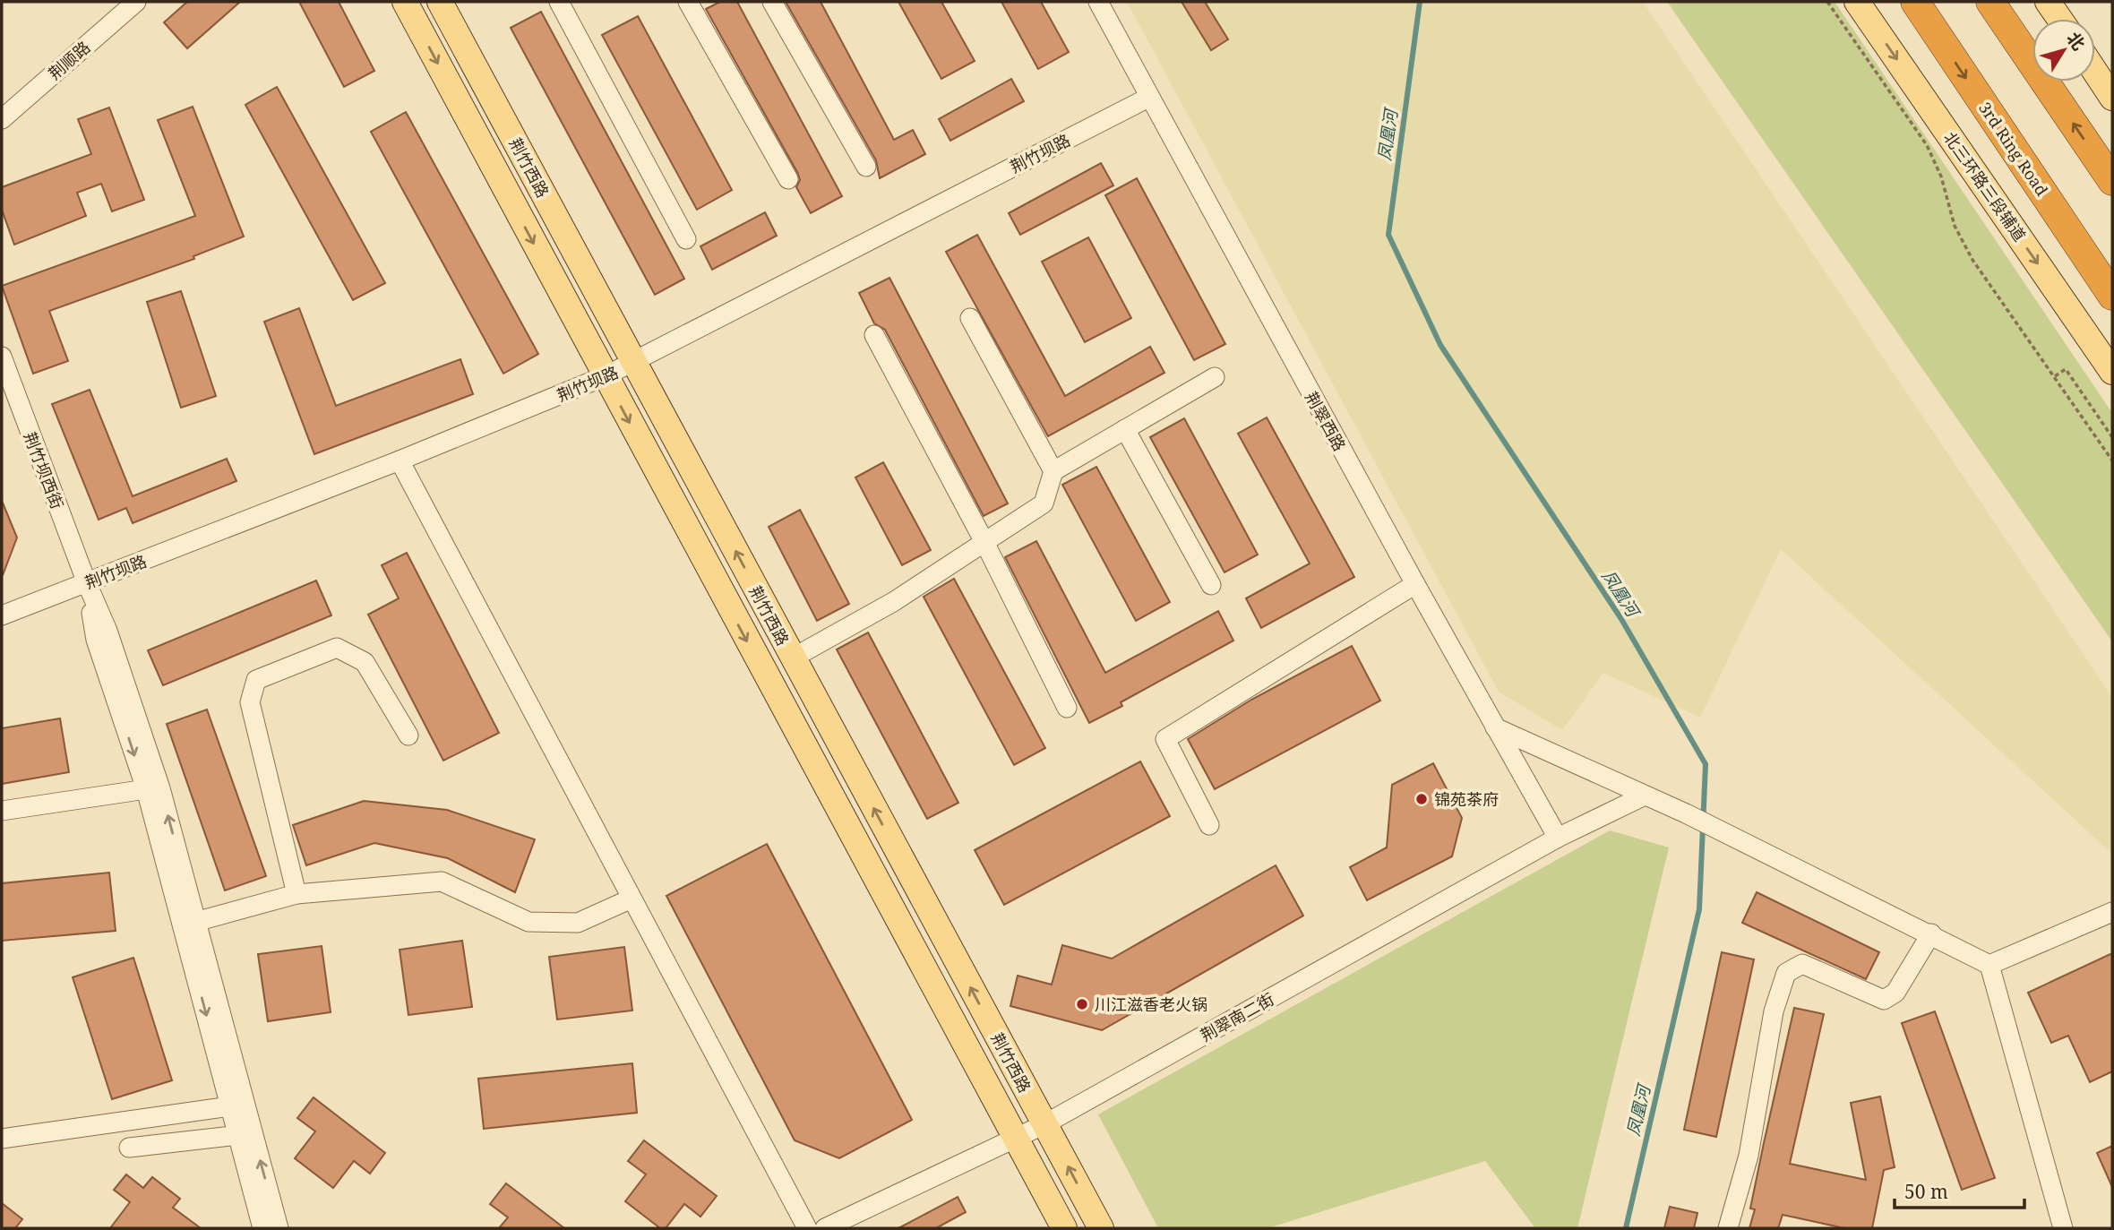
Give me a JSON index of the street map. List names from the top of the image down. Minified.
{"streets":{"highway":["3rd Ring Road"],"main road":["荆竹西路","北三环路三段辅道"],"street":["荆顺路","荆竹坝路","荆翠西路","荆竹坝西街","荆翠南二街"]},"crossings":[["荆竹坝路","荆竹西路"],["荆竹坝路","荆翠西路"],["荆竹坝路","荆竹坝西街"],["荆竹西路","荆翠南二街"],["荆翠西路","荆翠南二街"]],"one_way":["北三环路三段辅道"],"water":["凤凰河"],"places":["锦苑茶府","川江滋香老火锅"],"scale_bar":"50 m","north":"top right"}
